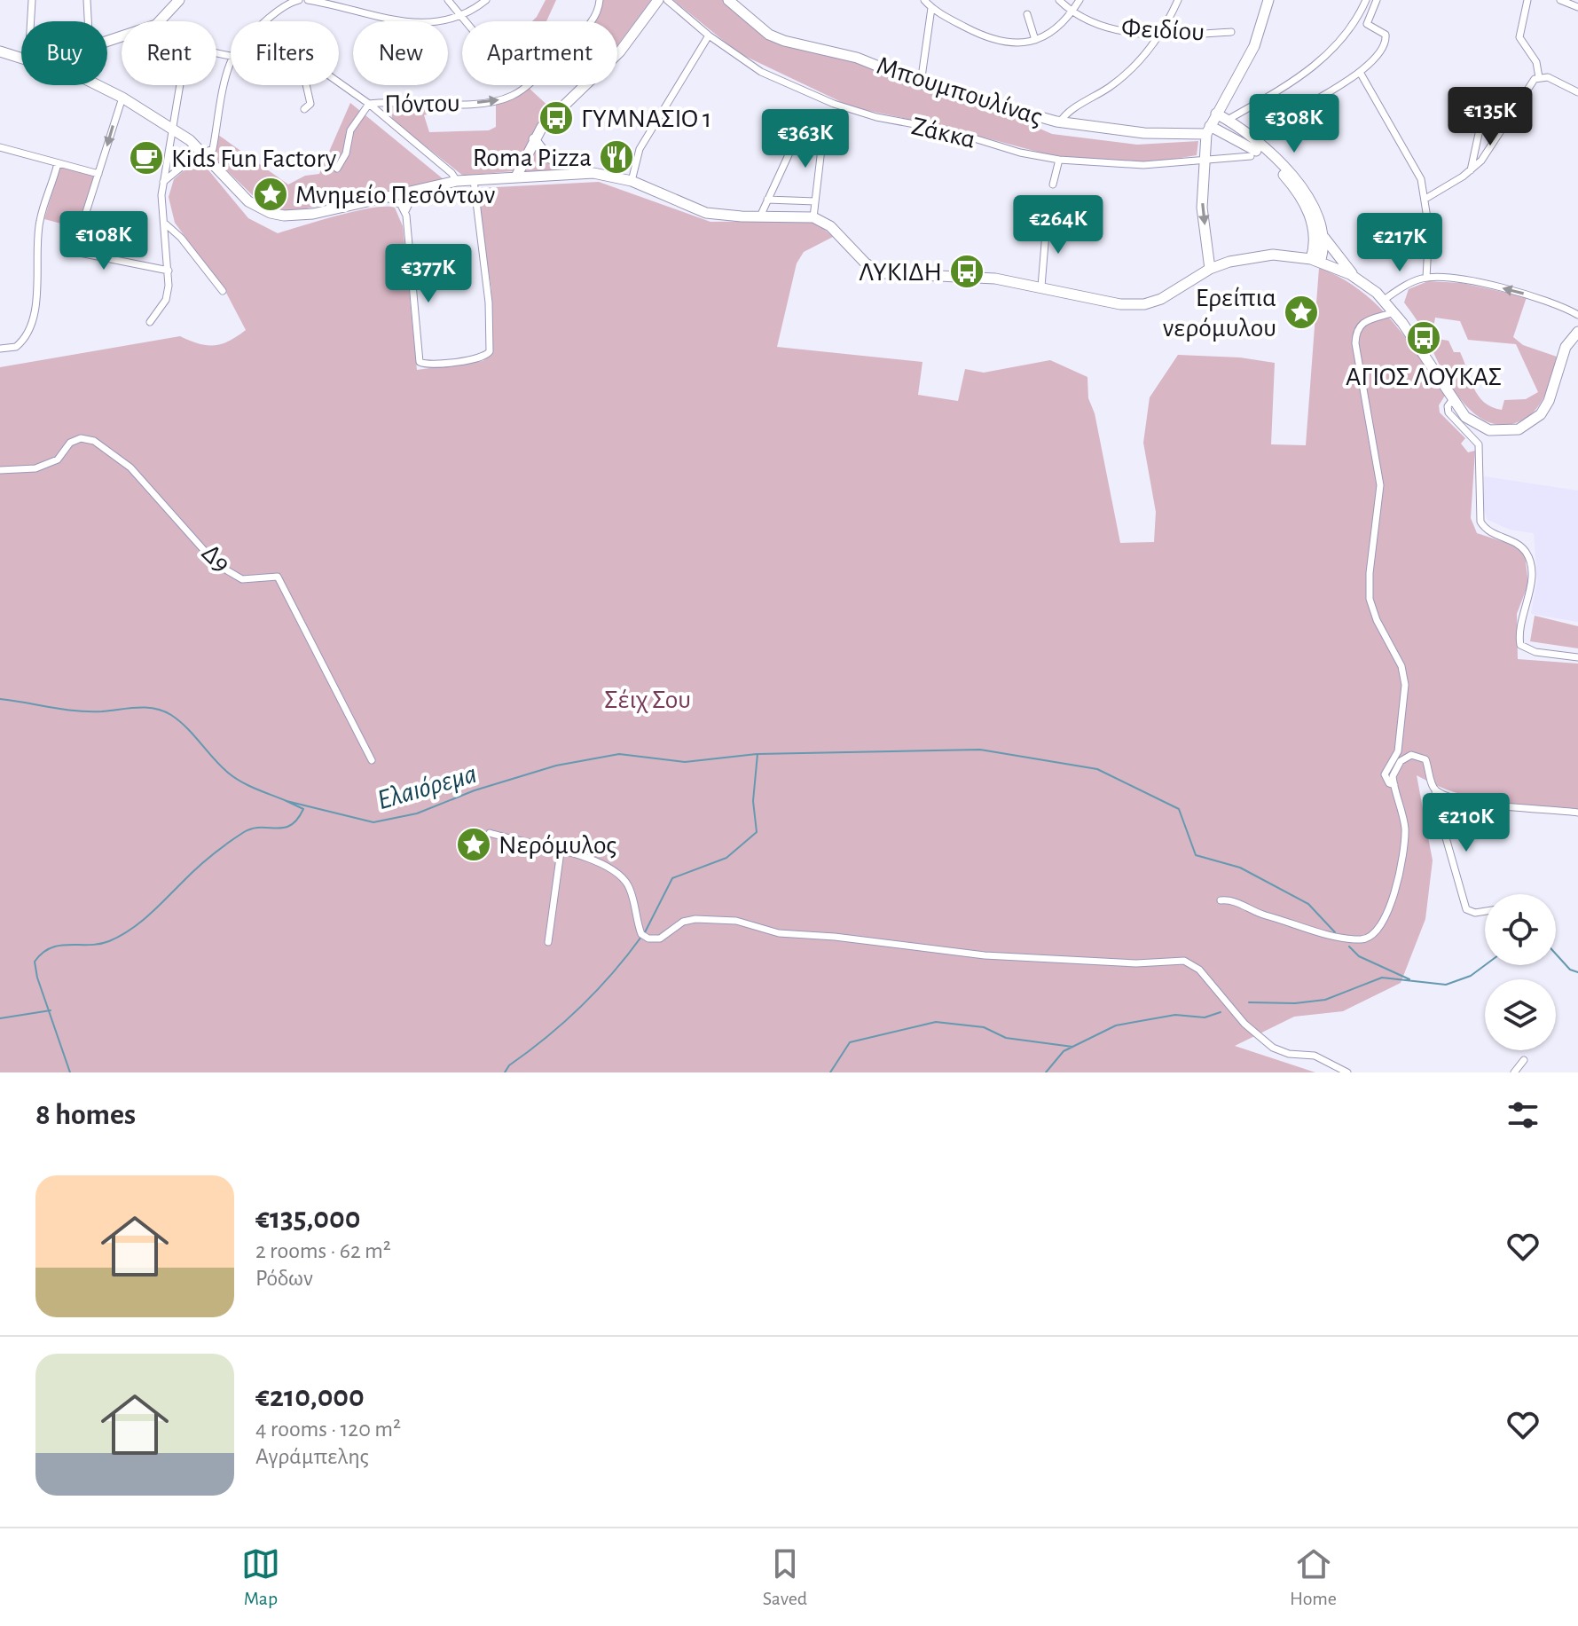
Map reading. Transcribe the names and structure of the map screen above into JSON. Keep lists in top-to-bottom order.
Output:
{
  "streets": {
    "main road": ["Μπουμπουλίνας"],
    "street": [
      "Φειδίου",
      "Πόντου",
      "Ζάκκα",
      "Δ9"
    ]
  },
  "one_way": ["Πόντου"],
  "water": ["Ελαιόρεμα"],
  "parks": ["Σέιχ Σου"],
  "places": {
    "bus stop": ["ΓΥΜΝΑΣΙΟ 1", "ΛΥΚΙΔΗ", "ΑΓΙΟΣ ΛΟΥΚΑΣ"],
    "restaurant": ["Roma Pizza"],
    "cafe": ["Kids Fun Factory"],
    "place": ["Μνημείο Πεσόντων", "Ερείπια νερόμυλου", "Νερόμυλος"]
  },
  "page": {
    "chip": [
      "Buy",
      "Rent",
      "Filters",
      "New",
      "Apartment"
    ],
    "price": [
      "€135K",
      "€308K",
      "€363K",
      "€264K",
      "€108K",
      "€217K",
      "€377K",
      "€210K"
    ],
    "heading": "8 homes",
    "list": [
      {
        "name": "€135,000",
        "note": "2 rooms · 62 m² · Ρόδων"
      },
      {
        "name": "€210,000",
        "note": "4 rooms · 120 m² · Αγράμπελης"
      }
    ],
    "tabs": ["Map", "Saved", "Home"]
  }
}
